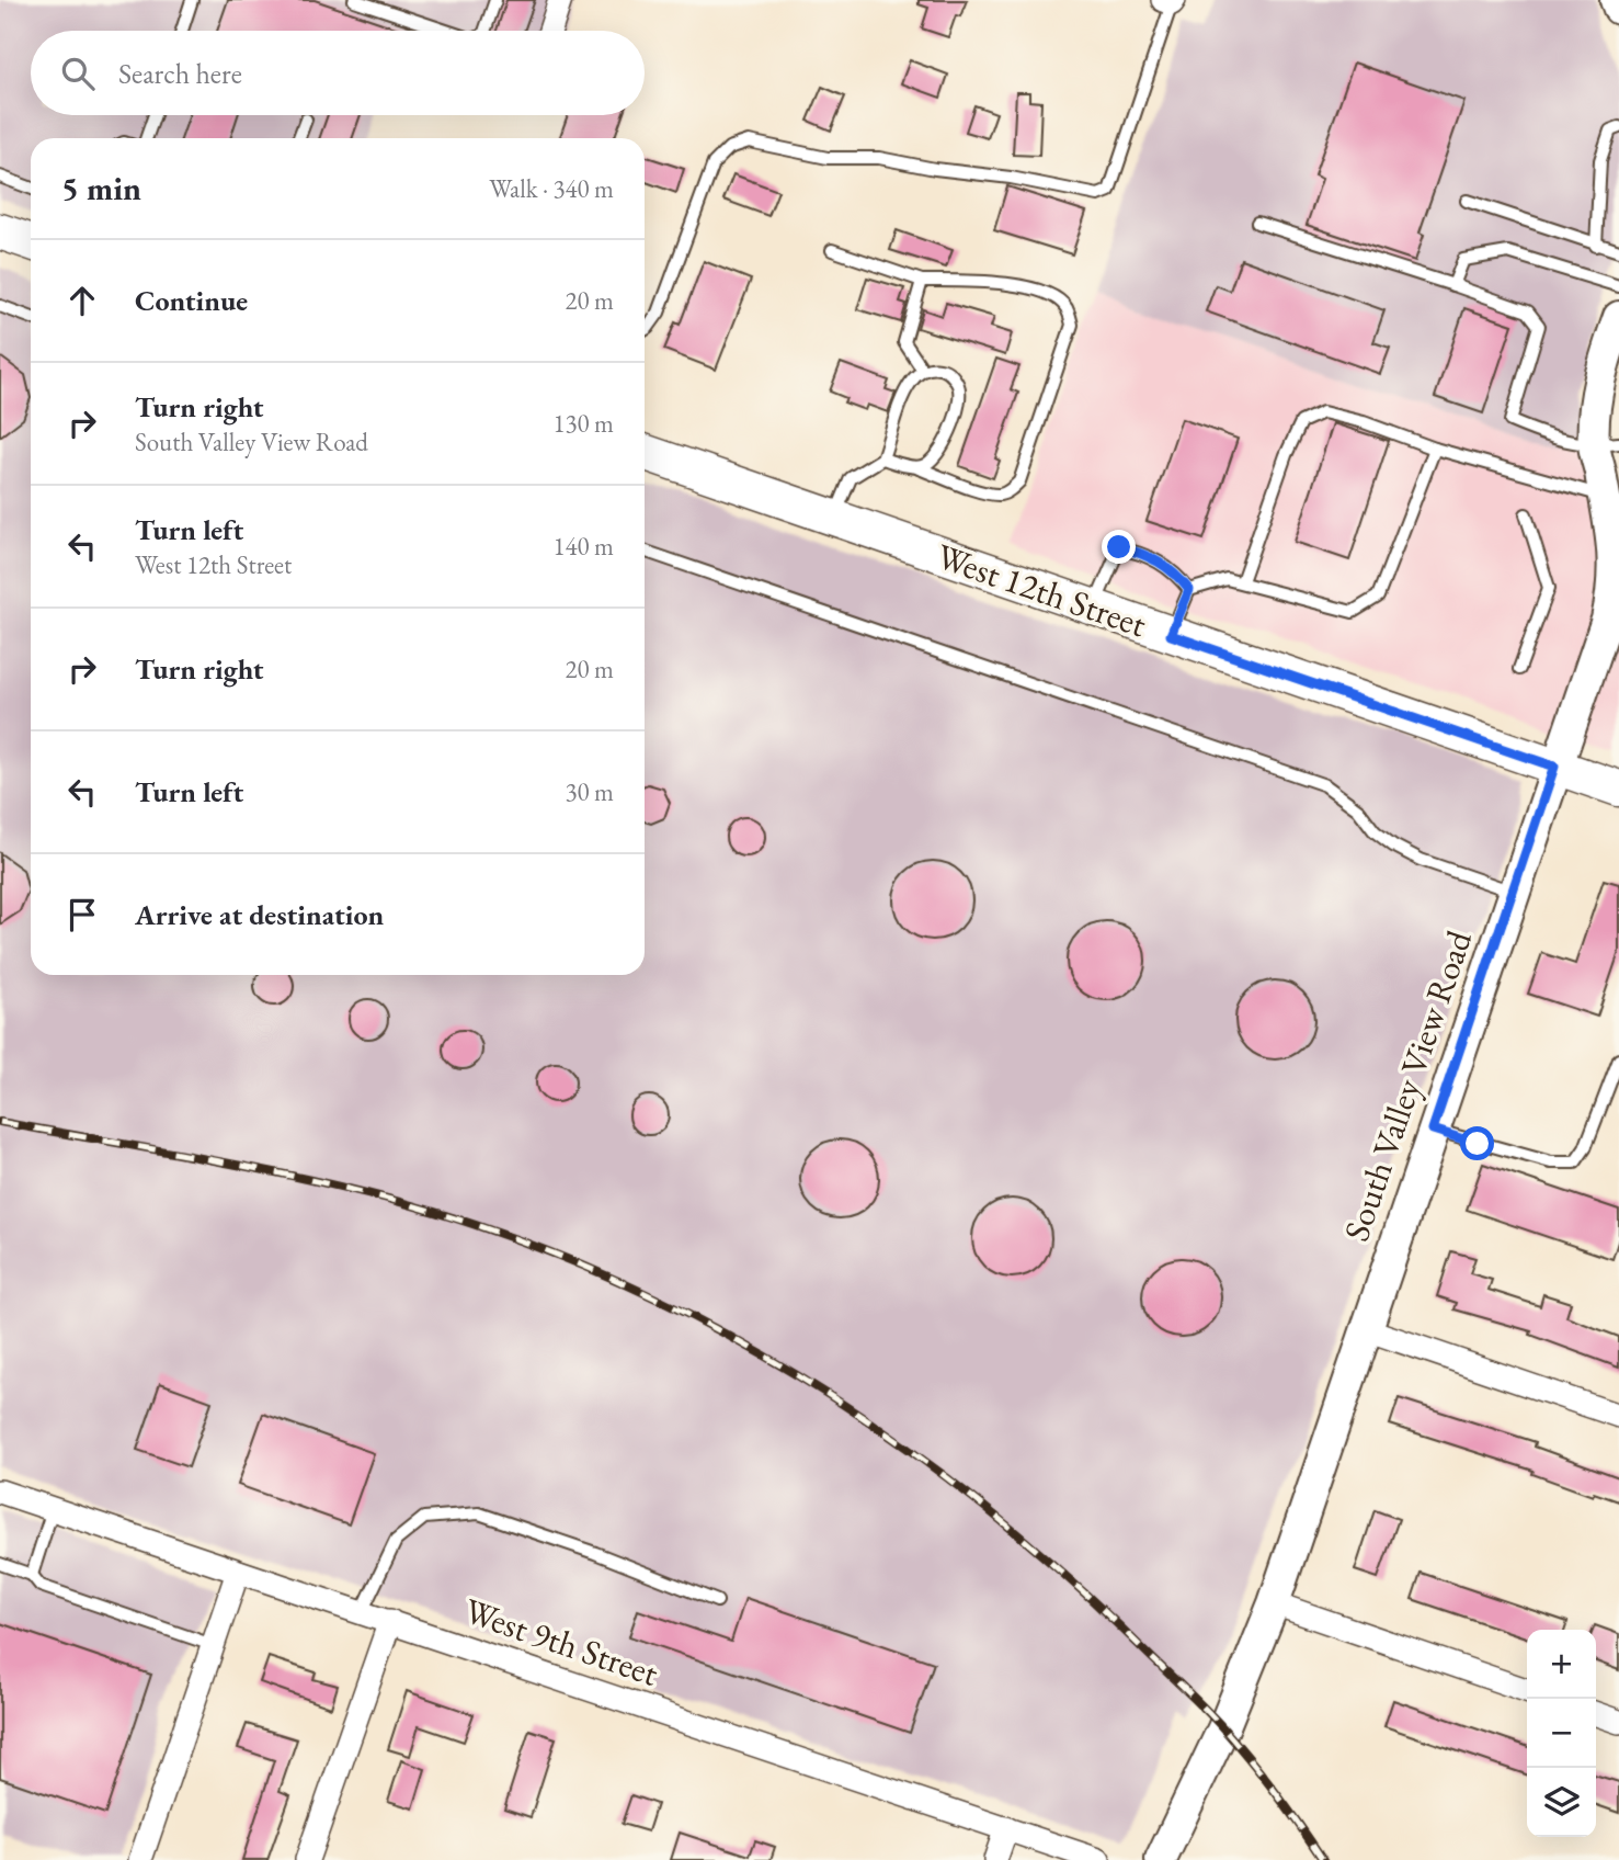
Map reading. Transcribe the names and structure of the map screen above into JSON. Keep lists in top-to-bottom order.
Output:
{
  "streets": {
    "main road": ["West 12th Street"],
    "street": ["South Valley View Road", "West 9th Street"]
  },
  "crossings": [
    ["West 12th Street", "South Valley View Road"]
  ],
  "page": {
    "search": "Search here",
    "heading": ["5 min", "Walk · 340 m"],
    "list": [
      ["Continue", "20 m"],
      ["Turn right", "South Valley View Road", "130 m"],
      ["Turn left", "West 12th Street", "140 m"],
      ["Turn right", "20 m"],
      ["Turn left", "30 m"],
      "Arrive at destination"
    ],
    "map_buttons": ["+", "−"]
  }
}
